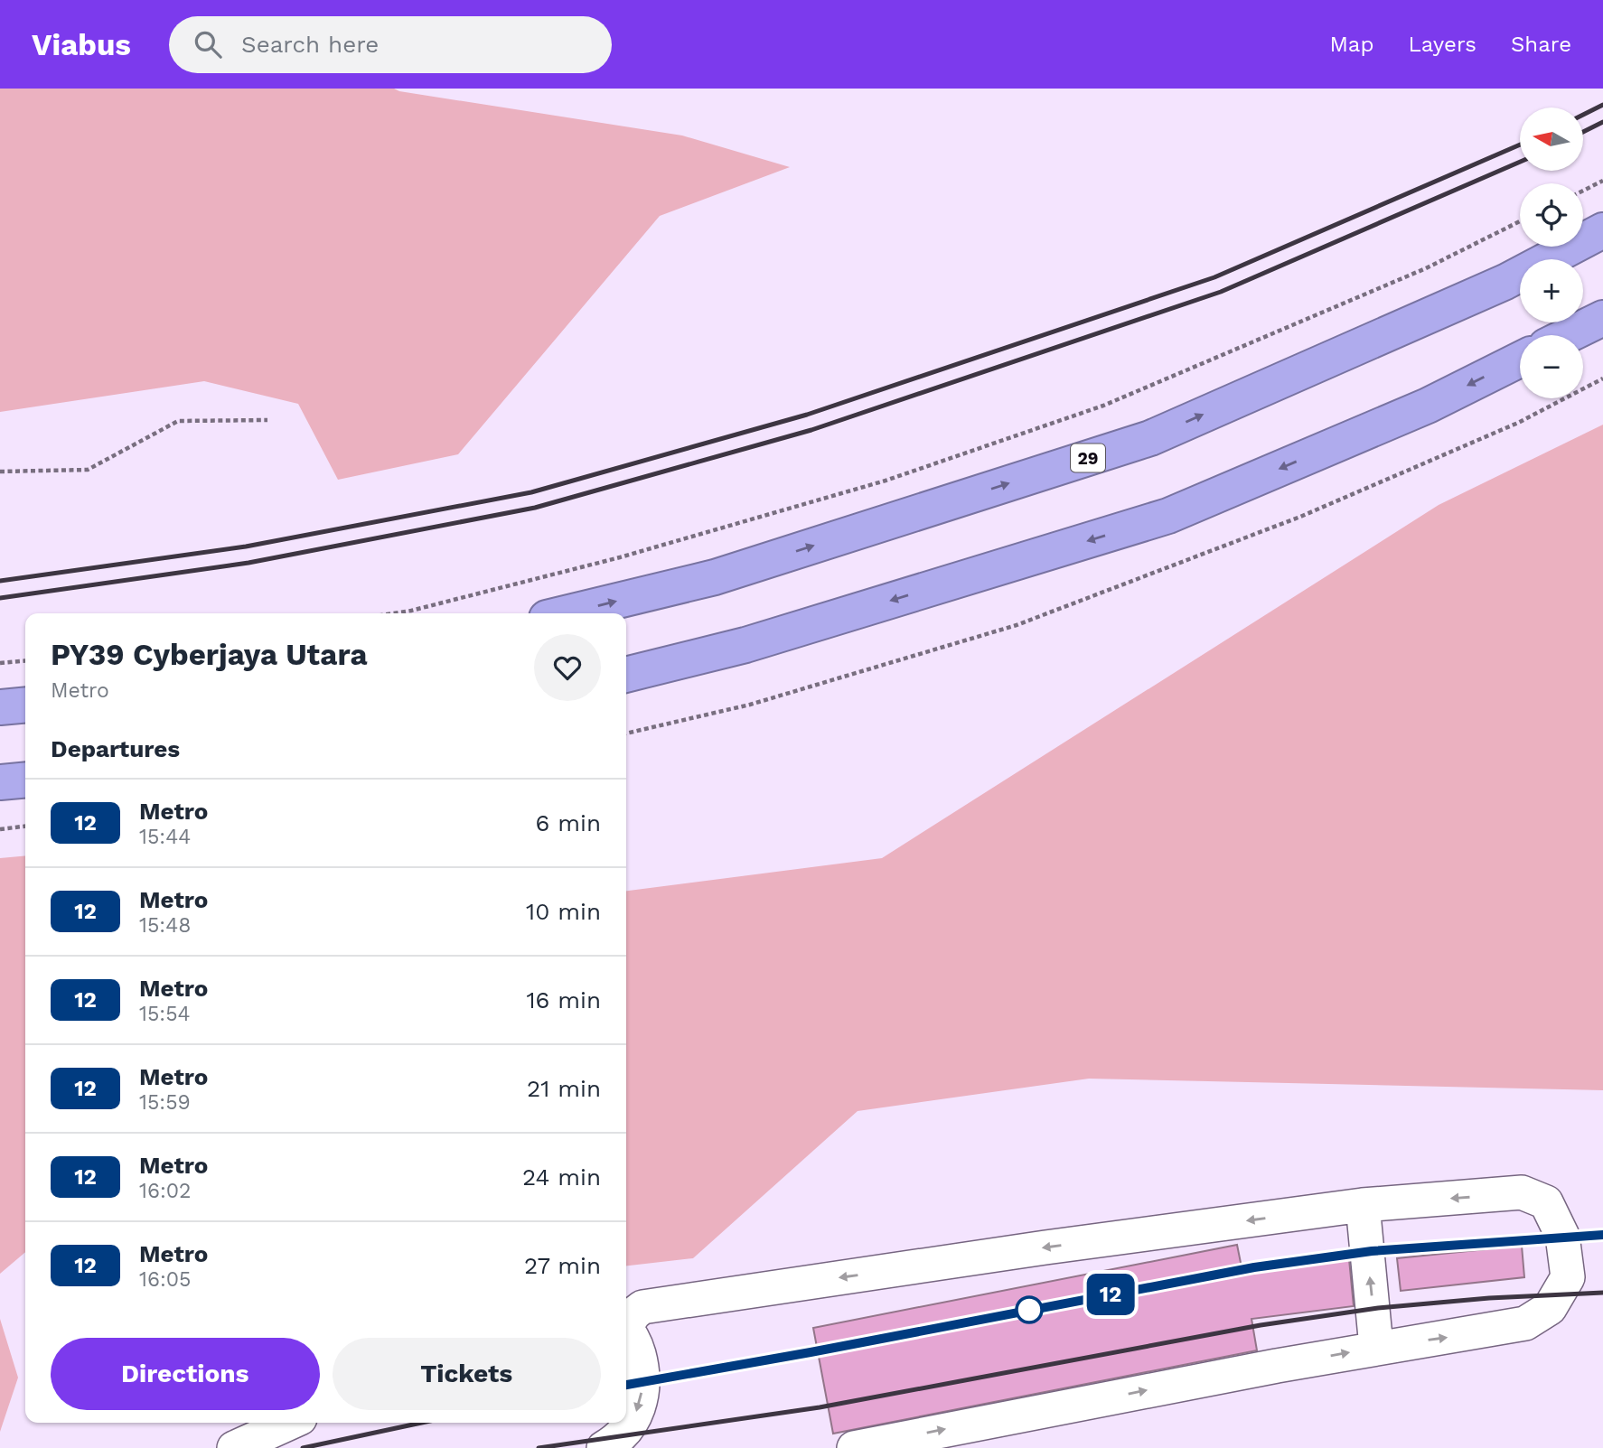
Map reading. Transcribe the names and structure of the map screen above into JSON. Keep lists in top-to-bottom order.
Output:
{
  "streets": {
    "highway": ["29"]
  },
  "lines": ["metro line 12"],
  "north": "left",
  "page": {
    "header": "Viabus",
    "search": "Search here",
    "nav": ["Map", "Layers", "Share"],
    "on_map": "12",
    "map_buttons": ["+", "−"],
    "heading": [
      ["PY39 Cyberjaya Utara", "Metro"],
      "Departures"
    ],
    "list": [
      {
        "mark": "12",
        "name": "Metro",
        "note": "15:44",
        "value": "6 min"
      },
      {
        "mark": "12",
        "name": "Metro",
        "note": "15:48",
        "value": "10 min"
      },
      {
        "mark": "12",
        "name": "Metro",
        "note": "15:54",
        "value": "16 min"
      },
      {
        "mark": "12",
        "name": "Metro",
        "note": "15:59",
        "value": "21 min"
      },
      {
        "mark": "12",
        "name": "Metro",
        "note": "16:02",
        "value": "24 min"
      },
      {
        "mark": "12",
        "name": "Metro",
        "note": "16:05",
        "value": "27 min"
      }
    ],
    "buttons": ["Directions", "Tickets"]
  }
}
